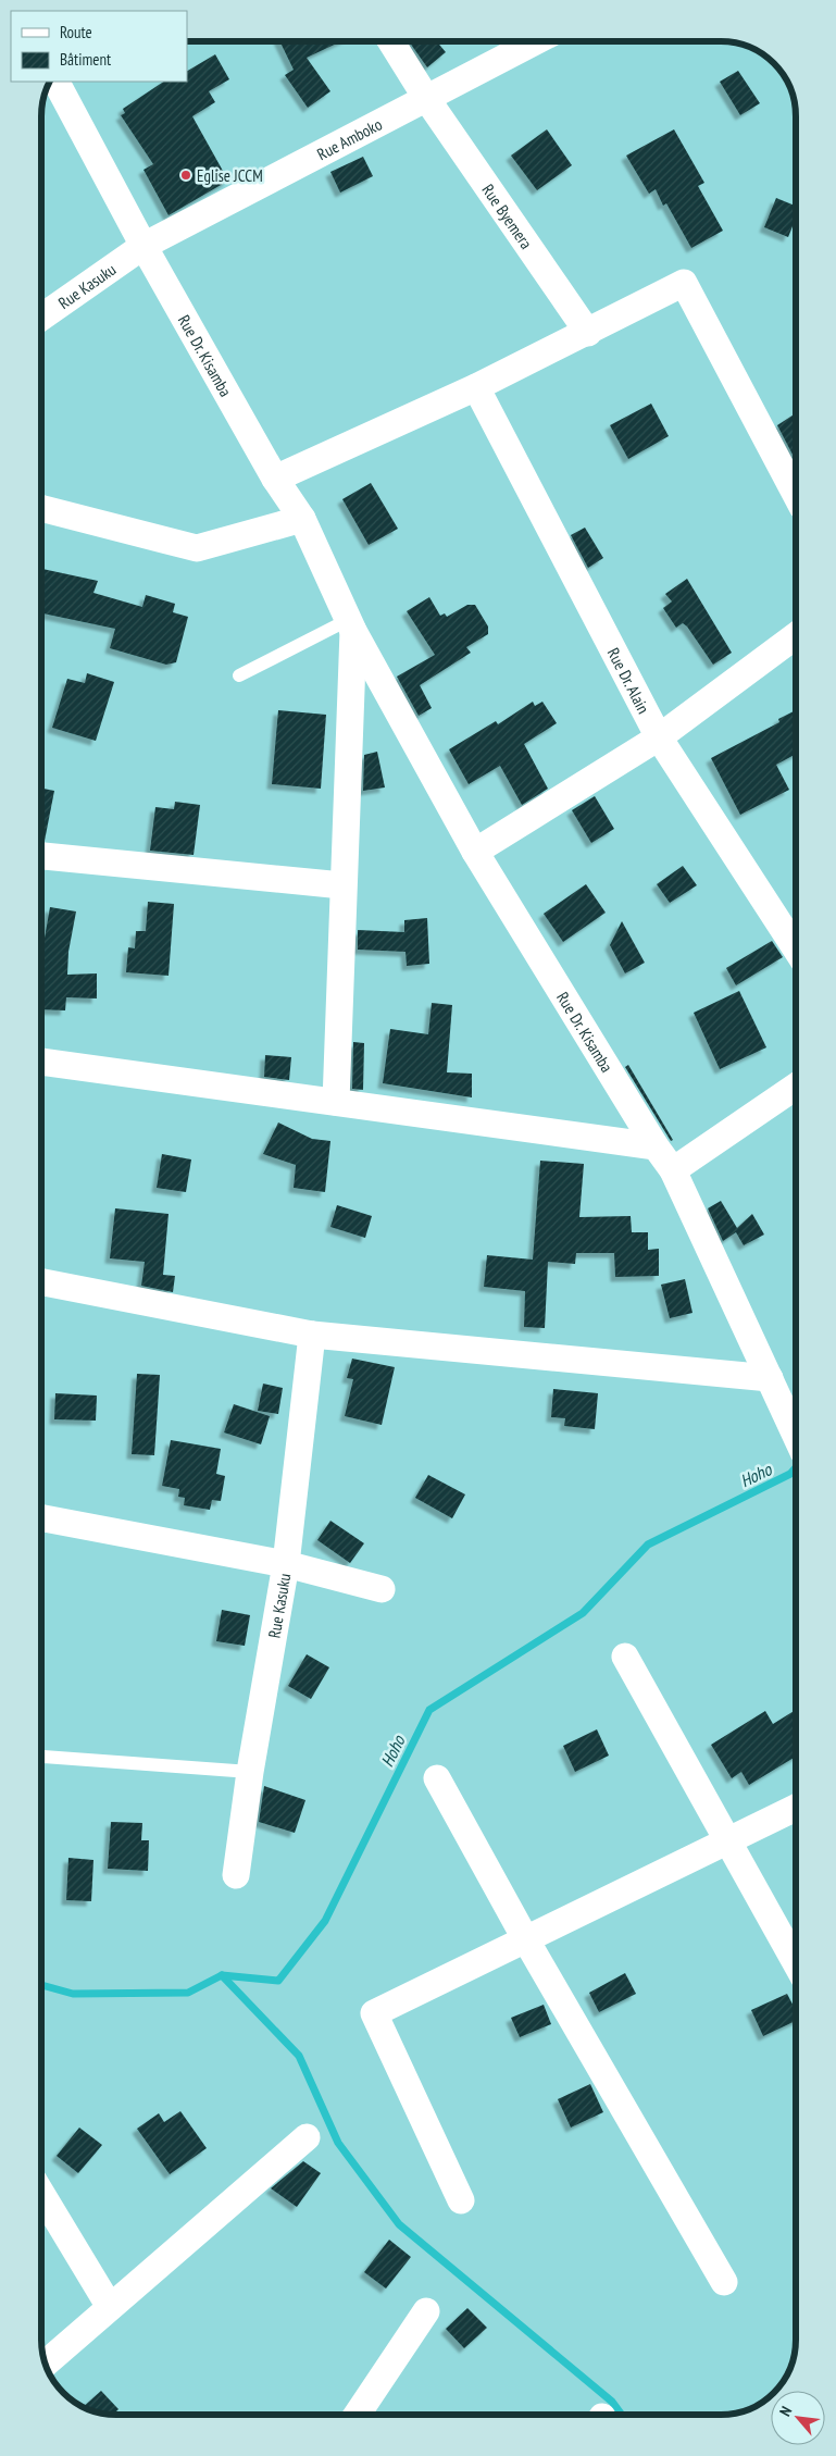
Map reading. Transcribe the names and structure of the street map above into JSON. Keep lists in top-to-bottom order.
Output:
{
  "streets": {
    "street": [
      "Rue Amboko",
      "Rue Byemera",
      "Rue Kasuku",
      "Rue Dr. Kisamba",
      "Rue Dr. Alain"
    ]
  },
  "crossings": [
    ["Rue Amboko", "Rue Byemera"],
    ["Rue Amboko", "Rue Kasuku"],
    ["Rue Amboko", "Rue Dr. Kisamba"],
    ["Rue Kasuku", "Rue Dr. Kisamba"]
  ],
  "water": ["Hoho"],
  "places": ["Eglise JCCM"],
  "legend": ["Route", "Bâtiment"],
  "north": "top left"
}
